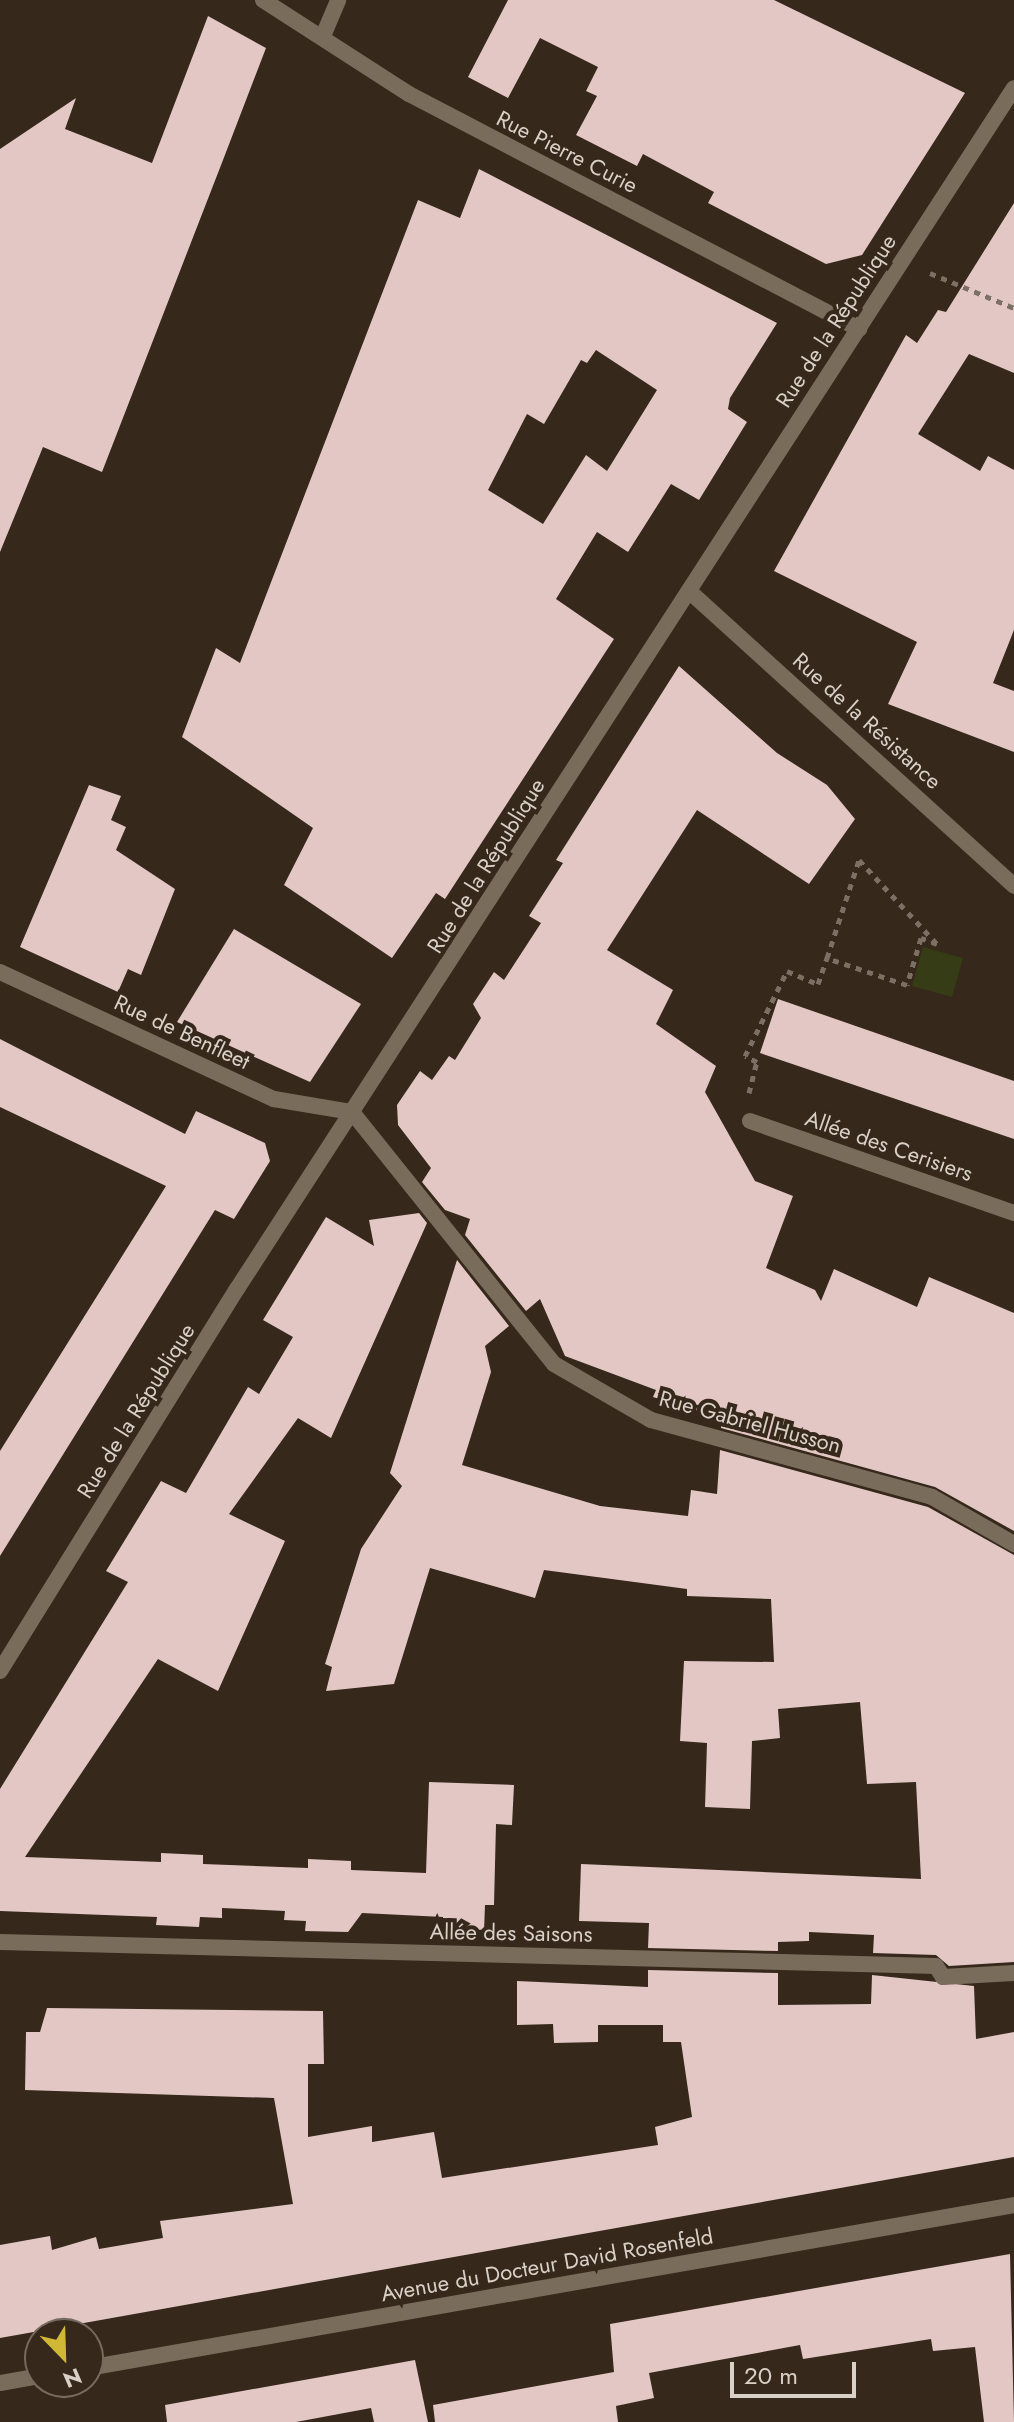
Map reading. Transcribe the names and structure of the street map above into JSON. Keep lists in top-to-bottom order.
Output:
{
  "streets": {
    "street": [
      "Rue Pierre Curie",
      "Rue de la République",
      "Rue de la Résistance",
      "Rue de Benfleet",
      "Allée des Cerisiers",
      "Rue Gabriel Husson",
      "Allée des Saisons",
      "Avenue du Docteur David Rosenfeld"
    ]
  },
  "crossings": [
    ["Rue Pierre Curie", "Rue de la République"],
    ["Rue de la République", "Rue de la Résistance"],
    ["Rue de la République", "Rue de Benfleet"],
    ["Rue de la République", "Rue Gabriel Husson"],
    ["Rue de Benfleet", "Rue Gabriel Husson"]
  ],
  "scale_bar": "20 m",
  "north": "bottom right"
}
